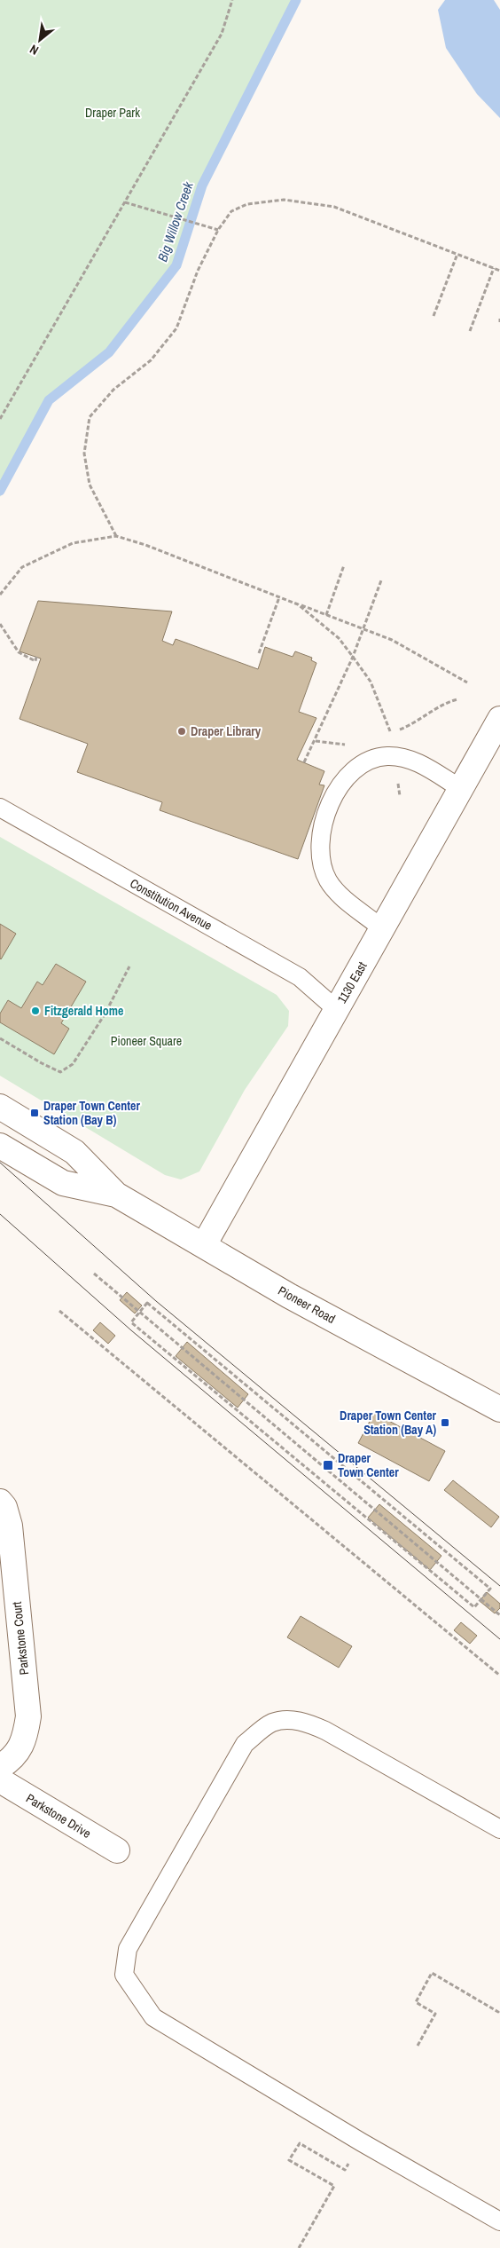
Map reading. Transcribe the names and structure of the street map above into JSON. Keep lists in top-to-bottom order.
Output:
{
  "streets": {
    "street": [
      "1130 East",
      "Pioneer Road",
      "Parkstone Court",
      "Parkstone Drive"
    ],
    "lane": ["Constitution Avenue"]
  },
  "crossings": [
    ["Constitution Avenue", "1130 East"],
    ["1130 East", "Pioneer Road"]
  ],
  "water": ["Big Willow Creek"],
  "parks": ["Draper Park", "Pioneer Square"],
  "places": {
    "other": ["Draper Library", "Fitzgerald Home"],
    "transit": ["Draper Town Center Station (Bay B)", "Draper Town Center Station (Bay A)", "Draper Town Center"]
  },
  "north": "bottom left"
}
